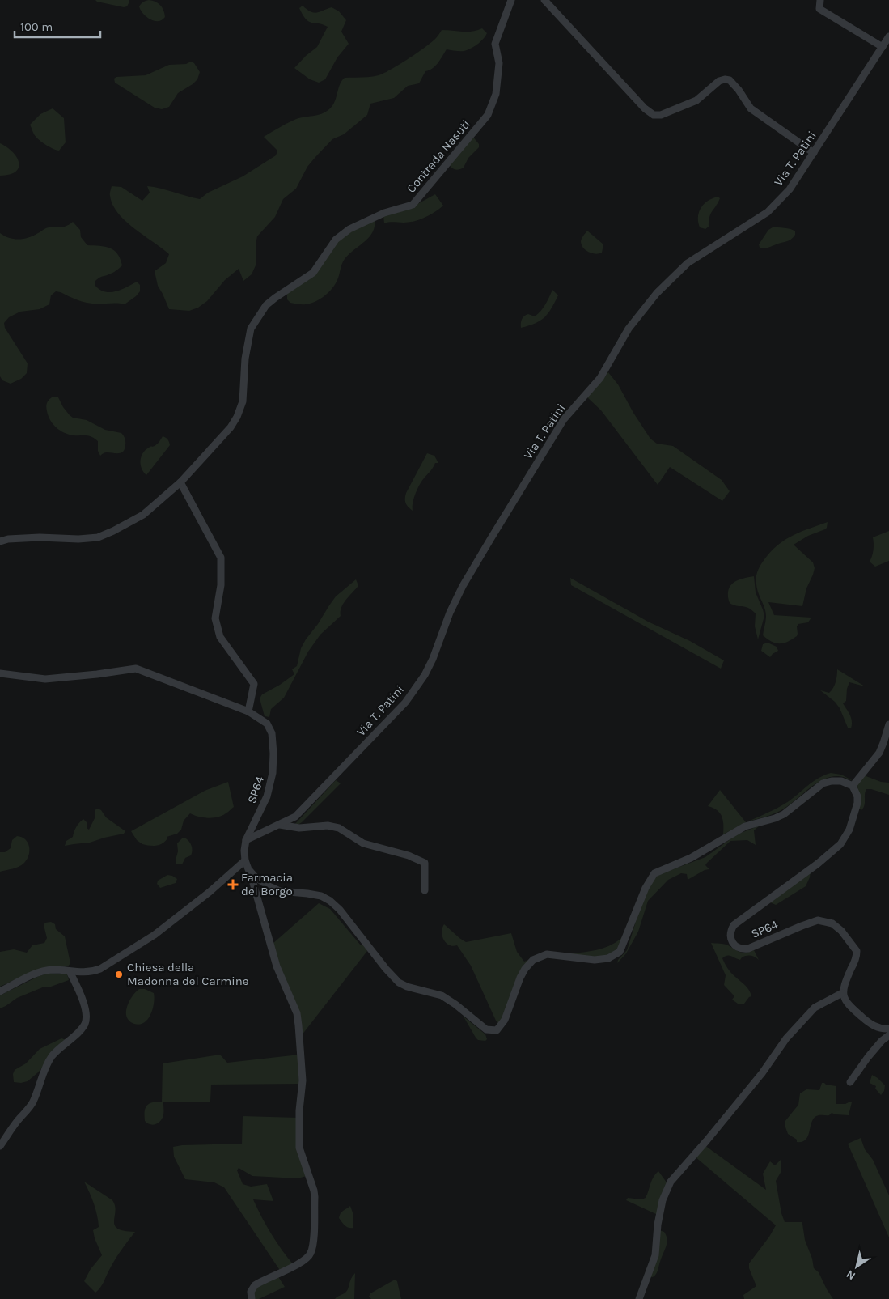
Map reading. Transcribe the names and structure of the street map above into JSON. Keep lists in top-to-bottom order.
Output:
{
  "streets": {
    "street": ["Contrada Nasuti", "Via T. Patini", "SP64"]
  },
  "crossings": [
    ["Via T. Patini", "SP64"]
  ],
  "places": {
    "health": ["Farmacia del Borgo"],
    "other": ["Chiesa della Madonna del Carmine"]
  },
  "scale_bar": "100 m",
  "north": "bottom left"
}
